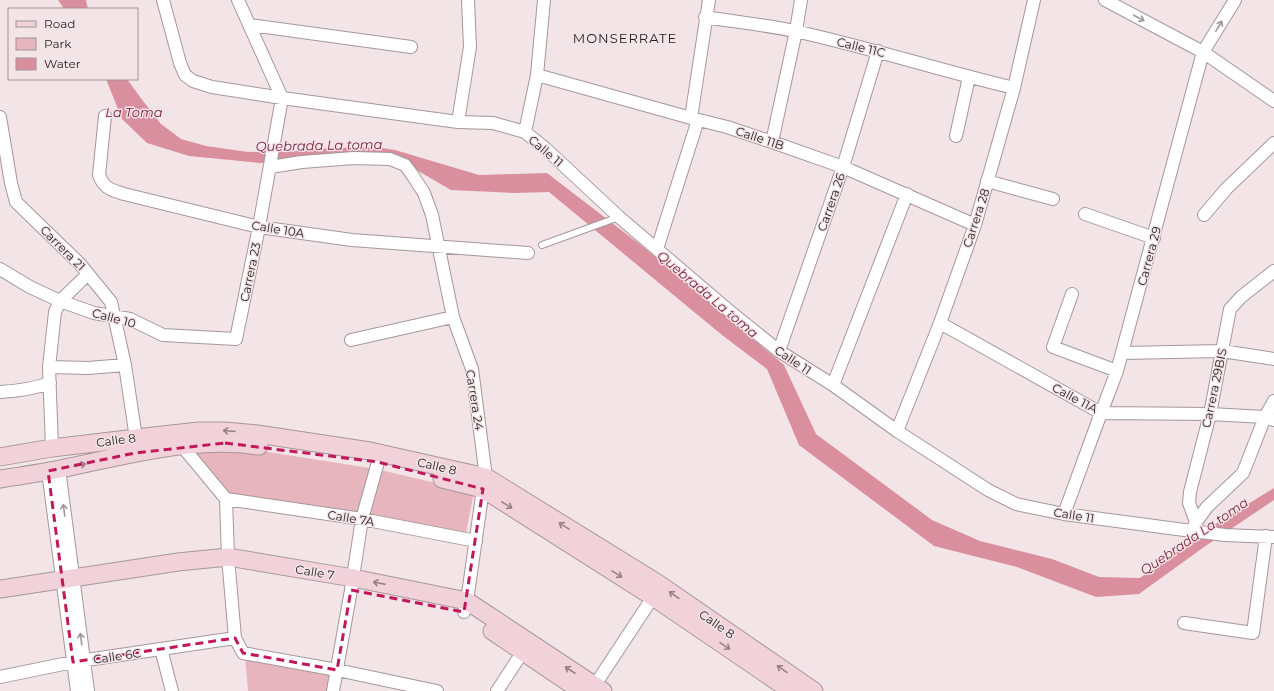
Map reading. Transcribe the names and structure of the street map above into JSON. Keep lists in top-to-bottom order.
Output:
{
  "streets": {
    "main road": ["Calle 8", "Calle 7"],
    "street": [
      "Calle 11C",
      "Calle 11B",
      "Calle 11",
      "Carrera 26",
      "Carrera 28",
      "Calle 10A",
      "Carrera 21",
      "Carrera 29",
      "Carrera 23",
      "Calle 10",
      "Carrera 29BIS",
      "Calle 11A",
      "Carrera 24",
      "Calle 7A",
      "Calle 6C"
    ]
  },
  "crossings": [
    ["Calle 11C", "Carrera 26"],
    ["Calle 11C", "Carrera 28"],
    ["Calle 11B", "Carrera 26"],
    ["Calle 11B", "Carrera 28"],
    ["Calle 11", "Carrera 26"],
    ["Calle 11", "Carrera 28"],
    ["Calle 11", "Carrera 29"],
    ["Calle 11", "Carrera 23"],
    ["Calle 11", "Carrera 29BIS"],
    ["Carrera 28", "Calle 11A"],
    ["Calle 10A", "Carrera 23"],
    ["Calle 10A", "Carrera 24"],
    ["Carrera 21", "Calle 10"],
    ["Carrera 21", "Calle 8"],
    ["Carrera 29", "Calle 11A"],
    ["Carrera 23", "Calle 10"],
    ["Carrera 23", "Carrera 24"],
    ["Carrera 29BIS", "Calle 11A"],
    ["Carrera 24", "Calle 8"],
    ["Carrera 24", "Calle 7A"],
    ["Carrera 24", "Calle 7"]
  ],
  "districts": ["MONSERRATE"],
  "water": ["La Toma", "Quebrada La toma"],
  "legend": ["Road", "Park", "Water"]
}
